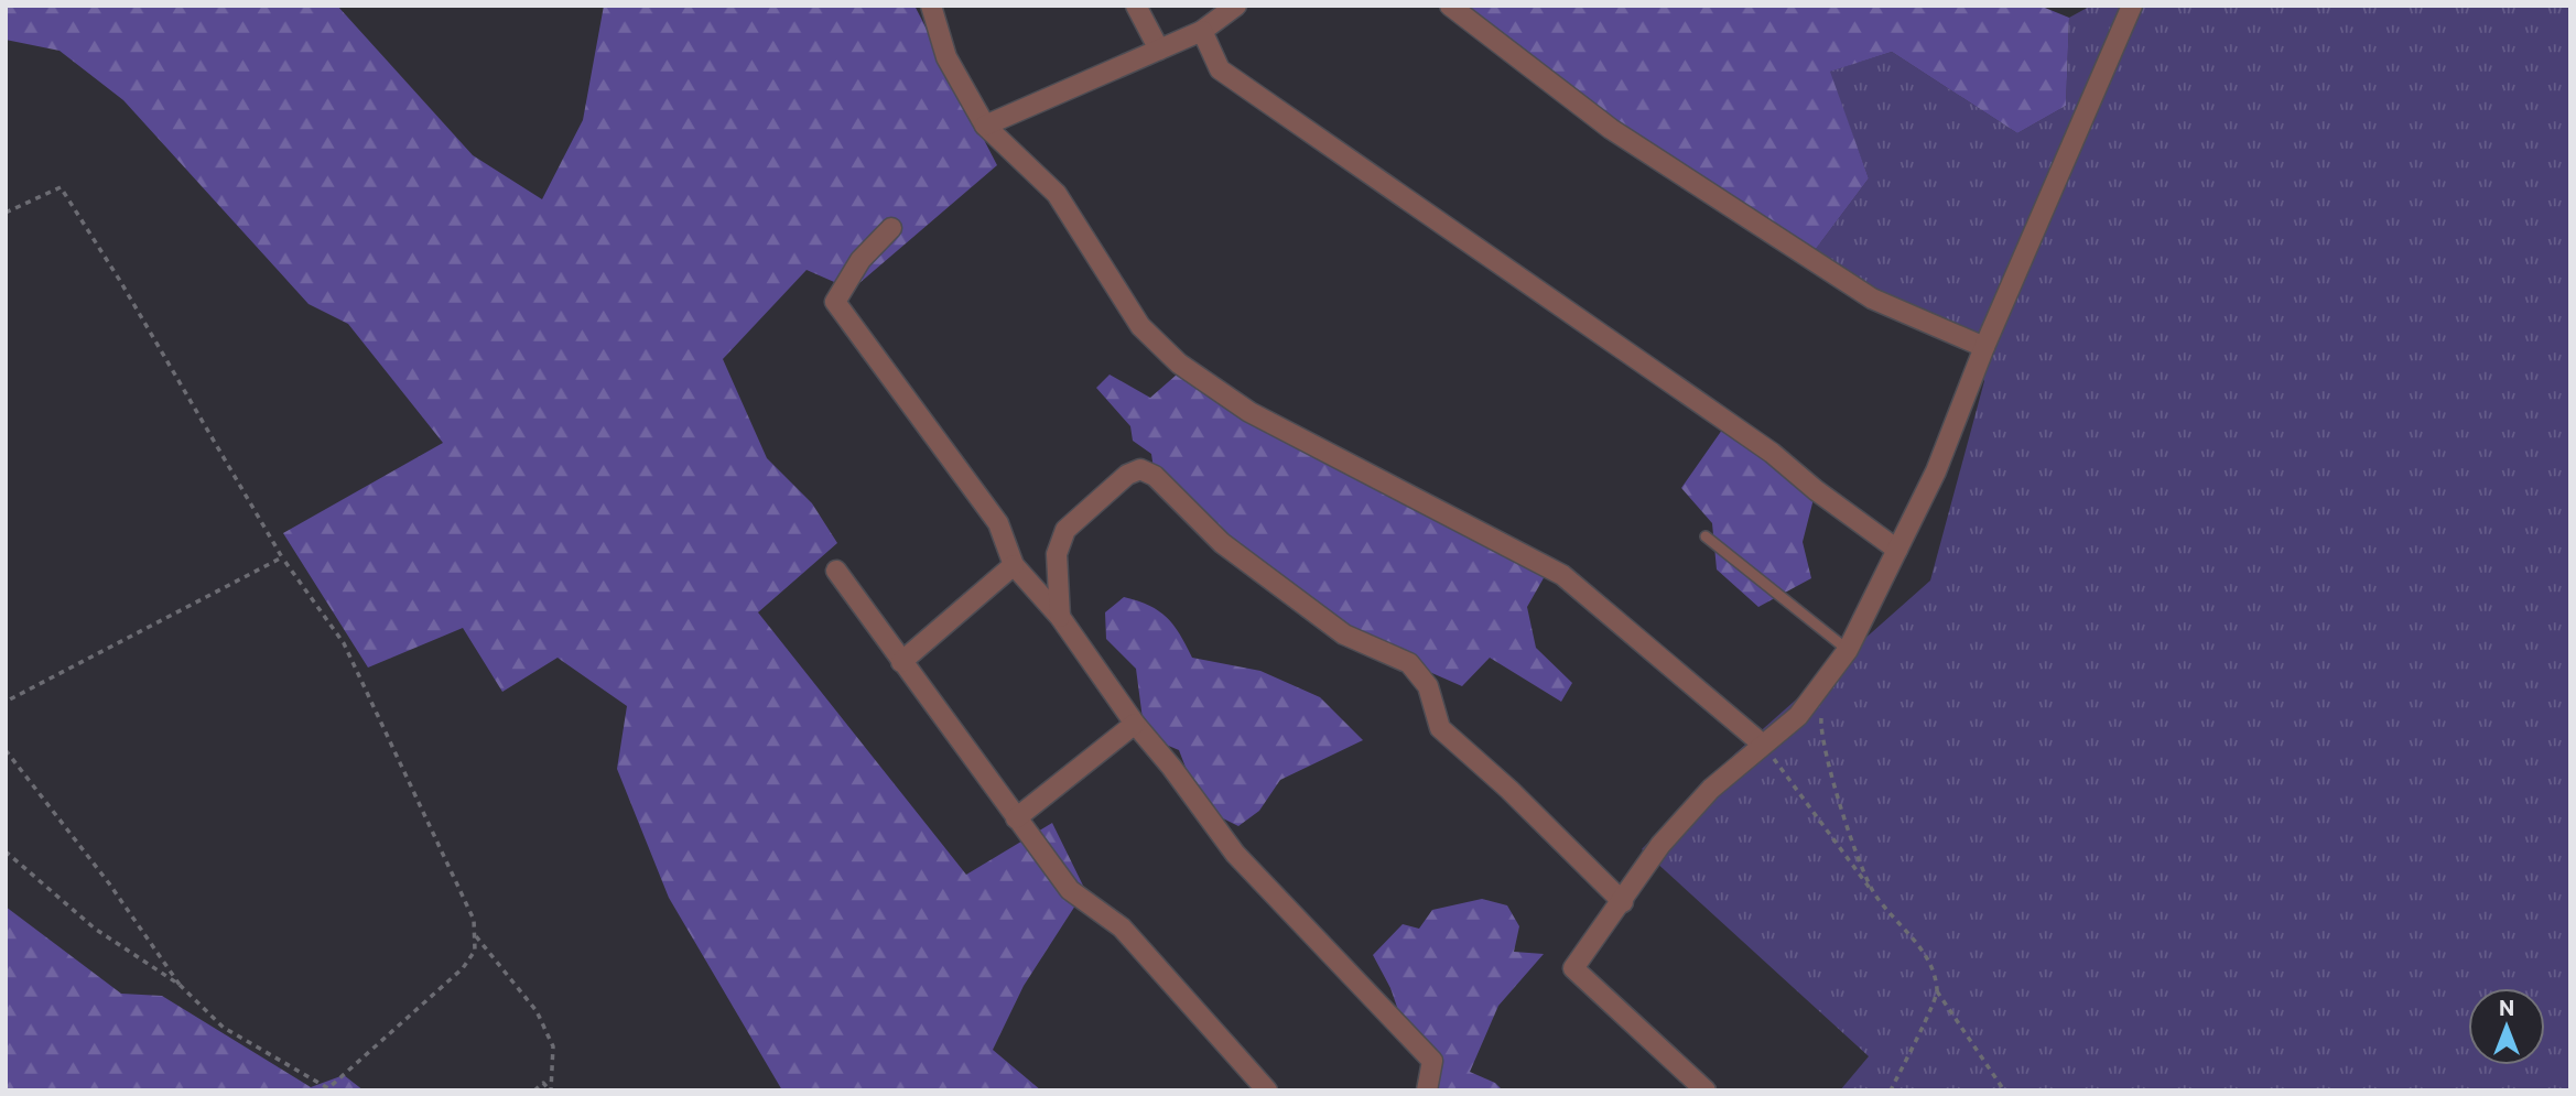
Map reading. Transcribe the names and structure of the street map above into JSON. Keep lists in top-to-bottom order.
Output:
{
  "north": "top"
}
